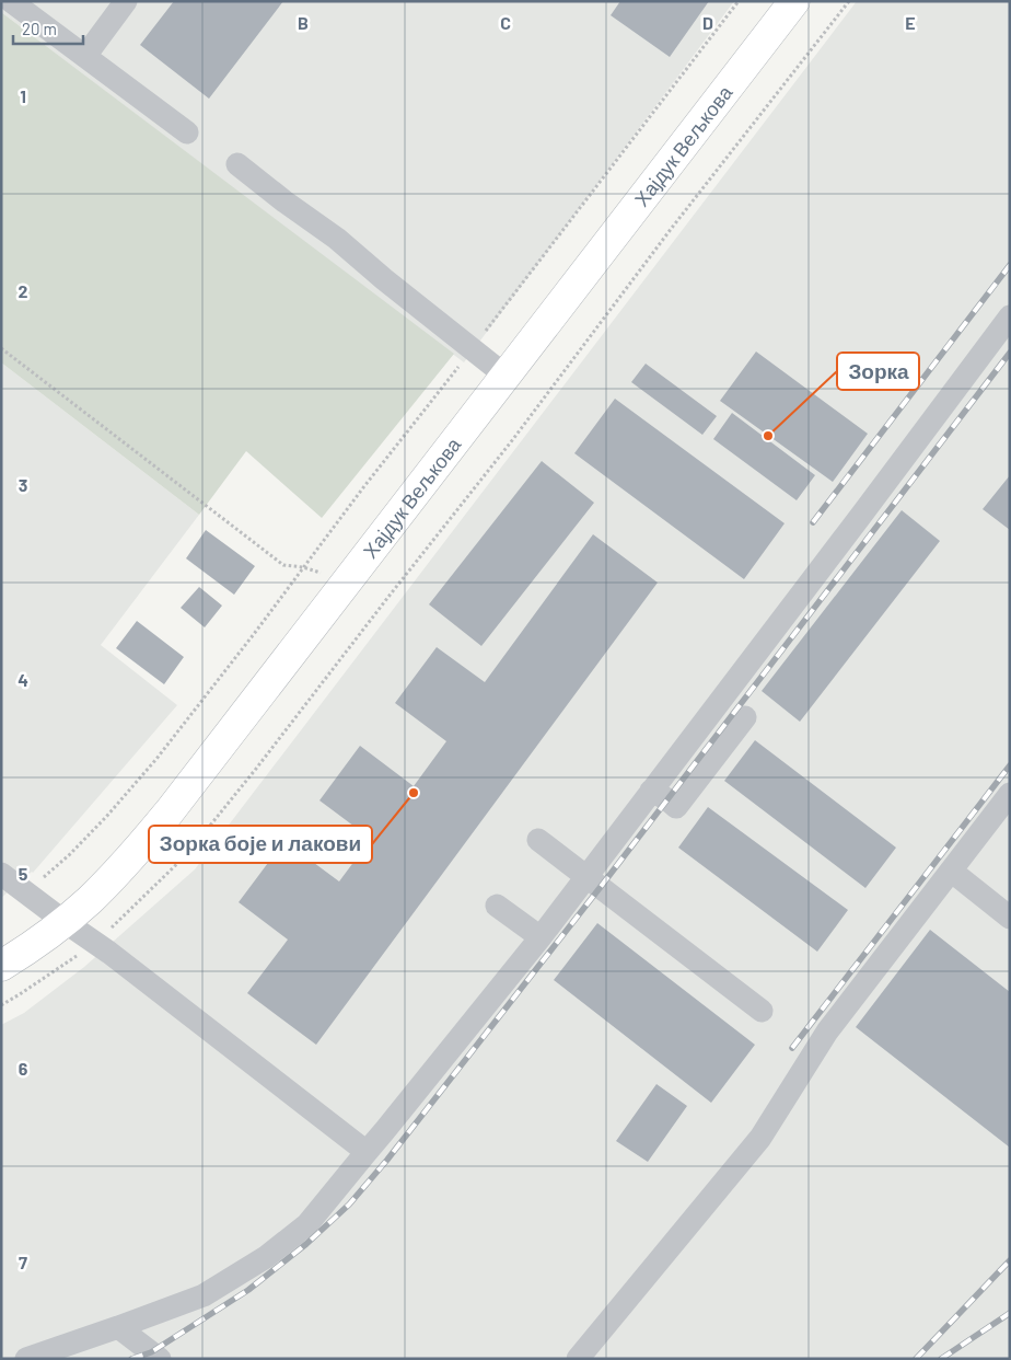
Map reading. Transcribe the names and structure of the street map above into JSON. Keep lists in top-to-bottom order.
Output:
{
  "streets": {
    "main road": ["Хајдук Вељкова"]
  },
  "places": ["Зорка", "Зорка боје и лакови"],
  "scale_bar": "20 m",
  "grid": {
    "columns": [
      "B",
      "C",
      "D",
      "E"
    ],
    "rows": [
      "1",
      "2",
      "3",
      "4",
      "5",
      "6",
      "7"
    ]
  }
}
